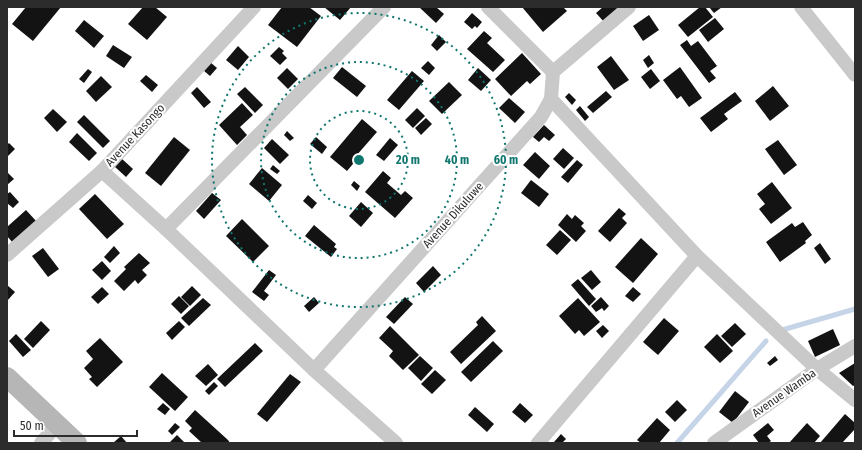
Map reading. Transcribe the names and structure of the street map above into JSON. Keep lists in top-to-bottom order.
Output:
{
  "streets": {
    "street": ["Avenue Kasongo", "Avenue Dikuluwe", "Avenue Wamba"]
  },
  "scale_bar": "50 m",
  "rings": ["20 m", "40 m", "60 m"]
}
